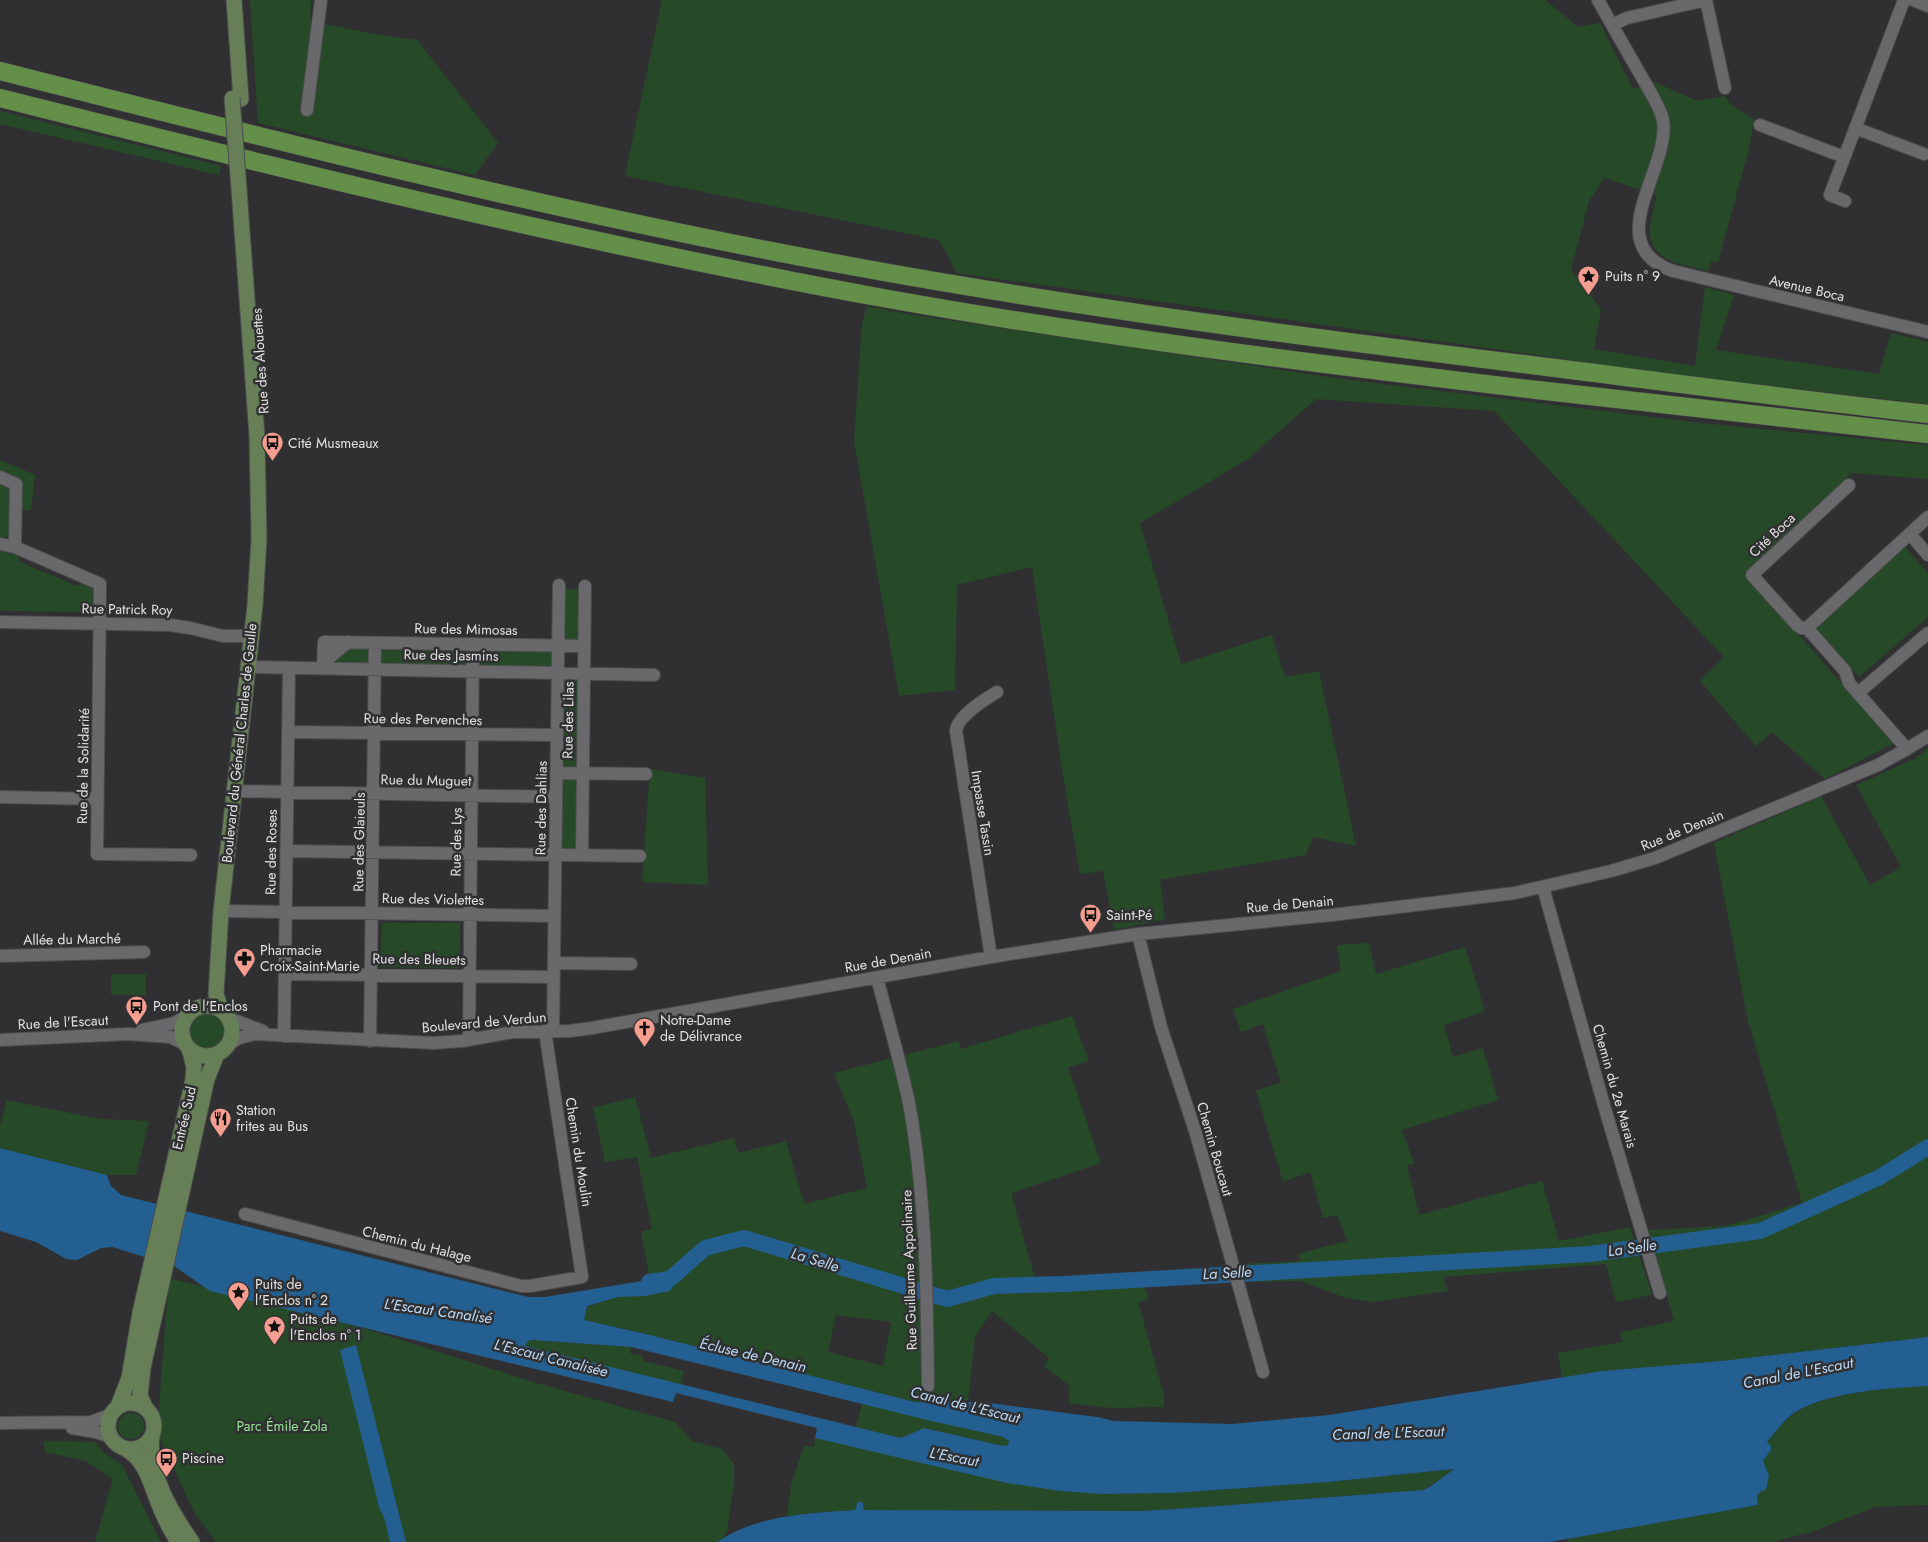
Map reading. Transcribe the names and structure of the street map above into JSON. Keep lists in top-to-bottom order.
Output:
{
  "streets": {
    "main road": ["Rue des Alouettes", "Boulevard du Général Charles de Gaulle", "Entrée Sud"],
    "street": [
      "Avenue Boca",
      "Cité Boca",
      "Rue Patrick Roy",
      "Rue des Mimosas",
      "Rue des Jasmins",
      "Rue des Pervenches",
      "Rue des Lilas",
      "Rue de la Solidarité",
      "Rue du Muguet",
      "Rue des Dahlias",
      "Impasse Tassin",
      "Rue de Denain",
      "Rue des Glaieuls",
      "Rue des Lys",
      "Rue des Roses",
      "Rue des Violettes",
      "Allée du Marché",
      "Rue des Bleuets",
      "Rue de l'Escaut",
      "Boulevard de Verdun",
      "Chemin du 2e Marais",
      "Chemin Boucaut",
      "Chemin du Moulin",
      "Chemin du Halage",
      "Rue Guillaume Appolinaire"
    ]
  },
  "crossings": [
    ["Rue des Alouettes", "Boulevard du Général Charles de Gaulle"],
    ["Cité Boca", "Rue de Denain"],
    ["Rue Patrick Roy", "Boulevard du Général Charles de Gaulle"],
    ["Rue Patrick Roy", "Rue de la Solidarité"],
    ["Rue des Mimosas", "Rue des Jasmins"],
    ["Rue des Mimosas", "Rue des Lilas"],
    ["Rue des Mimosas", "Rue des Dahlias"],
    ["Rue des Mimosas", "Rue des Glaieuls"],
    ["Rue des Mimosas", "Rue des Lys"],
    ["Rue des Jasmins", "Rue des Lilas"],
    ["Rue des Jasmins", "Boulevard du Général Charles de Gaulle"],
    ["Rue des Jasmins", "Rue des Dahlias"],
    ["Rue des Jasmins", "Rue des Glaieuls"],
    ["Rue des Jasmins", "Rue des Lys"],
    ["Rue des Jasmins", "Rue des Roses"],
    ["Rue des Pervenches", "Rue des Dahlias"],
    ["Rue des Pervenches", "Rue des Glaieuls"],
    ["Rue des Pervenches", "Rue des Lys"],
    ["Rue des Pervenches", "Rue des Roses"],
    ["Boulevard du Général Charles de Gaulle", "Rue du Muguet"],
    ["Boulevard du Général Charles de Gaulle", "Rue des Violettes"],
    ["Boulevard du Général Charles de Gaulle", "Rue de l'Escaut"],
    ["Boulevard du Général Charles de Gaulle", "Boulevard de Verdun"],
    ["Boulevard du Général Charles de Gaulle", "Entrée Sud"],
    ["Rue du Muguet", "Rue des Dahlias"],
    ["Rue du Muguet", "Rue des Glaieuls"],
    ["Rue du Muguet", "Rue des Lys"],
    ["Rue du Muguet", "Rue des Roses"],
    ["Rue des Dahlias", "Rue des Violettes"],
    ["Rue des Dahlias", "Rue des Bleuets"],
    ["Rue des Dahlias", "Boulevard de Verdun"],
    ["Rue des Dahlias", "Chemin du Moulin"],
    ["Impasse Tassin", "Rue de Denain"],
    ["Rue de Denain", "Boulevard de Verdun"],
    ["Rue de Denain", "Chemin du 2e Marais"],
    ["Rue de Denain", "Chemin Boucaut"],
    ["Rue de Denain", "Rue Guillaume Appolinaire"],
    ["Rue des Glaieuls", "Rue des Violettes"],
    ["Rue des Glaieuls", "Rue des Bleuets"],
    ["Rue des Glaieuls", "Boulevard de Verdun"],
    ["Rue des Lys", "Rue des Violettes"],
    ["Rue des Lys", "Rue des Bleuets"],
    ["Rue des Lys", "Boulevard de Verdun"],
    ["Rue des Roses", "Rue des Violettes"],
    ["Rue des Roses", "Rue des Bleuets"],
    ["Rue des Roses", "Boulevard de Verdun"],
    ["Rue de l'Escaut", "Boulevard de Verdun"],
    ["Rue de l'Escaut", "Entrée Sud"],
    ["Boulevard de Verdun", "Entrée Sud"],
    ["Boulevard de Verdun", "Chemin du Moulin"],
    ["Chemin du Moulin", "Chemin du Halage"]
  ],
  "water": [
    "La Selle",
    "L'Escaut Canalisé",
    "Écluse de Denain",
    "L'Escaut Canalisée",
    "Canal de L'Escaut",
    "L'Escaut"
  ],
  "parks": ["Parc Émile Zola"],
  "places": {
    "place": ["Puits n° 9", "Puits de l'Enclos n° 2", "Puits de l'Enclos n° 1"],
    "bus stop": [
      "Cité Musmeaux",
      "Saint-Pé",
      "Pont de l'Enclos",
      "Piscine"
    ],
    "pharmacy": ["Pharmacie Croix-Saint-Marie"],
    "church": ["Notre-Dame de Délivrance"],
    "restaurant": ["Station frites au Bus"]
  }
}
